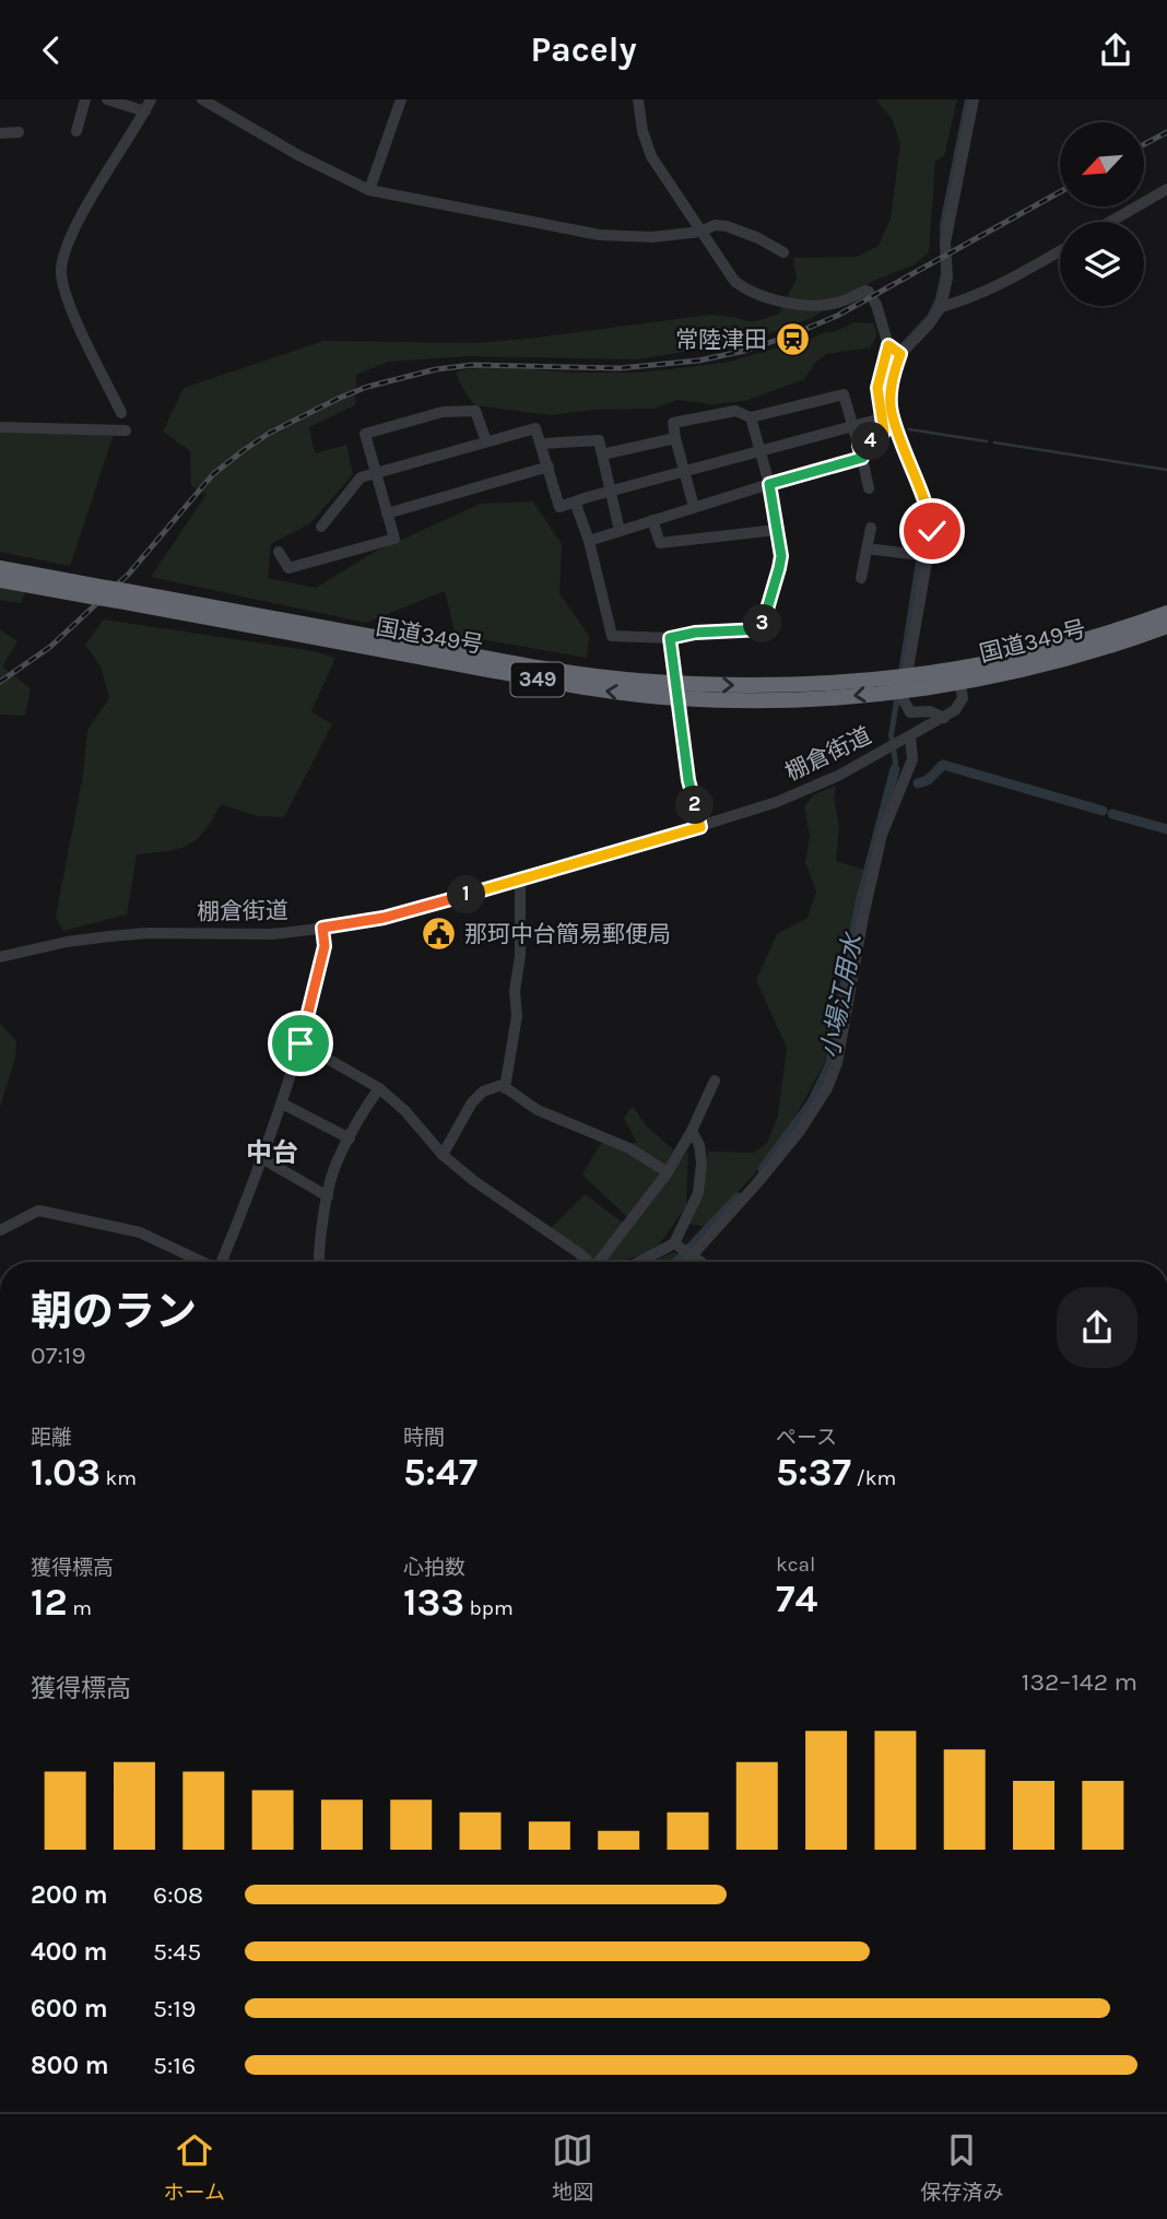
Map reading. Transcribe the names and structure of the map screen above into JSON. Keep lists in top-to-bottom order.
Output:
{
  "streets": {
    "highway": ["国道349号", "349"],
    "street": ["棚倉街道"]
  },
  "crossings": [
    ["国道349号", "棚倉街道"]
  ],
  "districts": ["中台"],
  "water": ["小場江用水"],
  "places": {
    "station": ["常陸津田"],
    "public building": ["那珂中台簡易郵便局"]
  },
  "north": "bottom left",
  "page": {
    "header": "Pacely",
    "pins": [
      "4",
      "3",
      "2",
      "1"
    ],
    "heading": ["朝のラン", "07:19"],
    "stats": [
      ["距離", "1.03 km"],
      ["時間", "5:47"],
      ["ペース", "5:37 /km"],
      ["獲得標高", "12 m"],
      ["心拍数", "133 bpm"],
      ["kcal", "74"]
    ],
    "chart": ["獲得標高", "132–142 m"],
    "list": [
      {
        "name": "200 m",
        "note": "6:08"
      },
      {
        "name": "400 m",
        "note": "5:45"
      },
      {
        "name": "600 m",
        "note": "5:19"
      },
      {
        "name": "800 m",
        "note": "5:16"
      }
    ],
    "tabs": ["ホーム", "地図", "保存済み"]
  }
}
